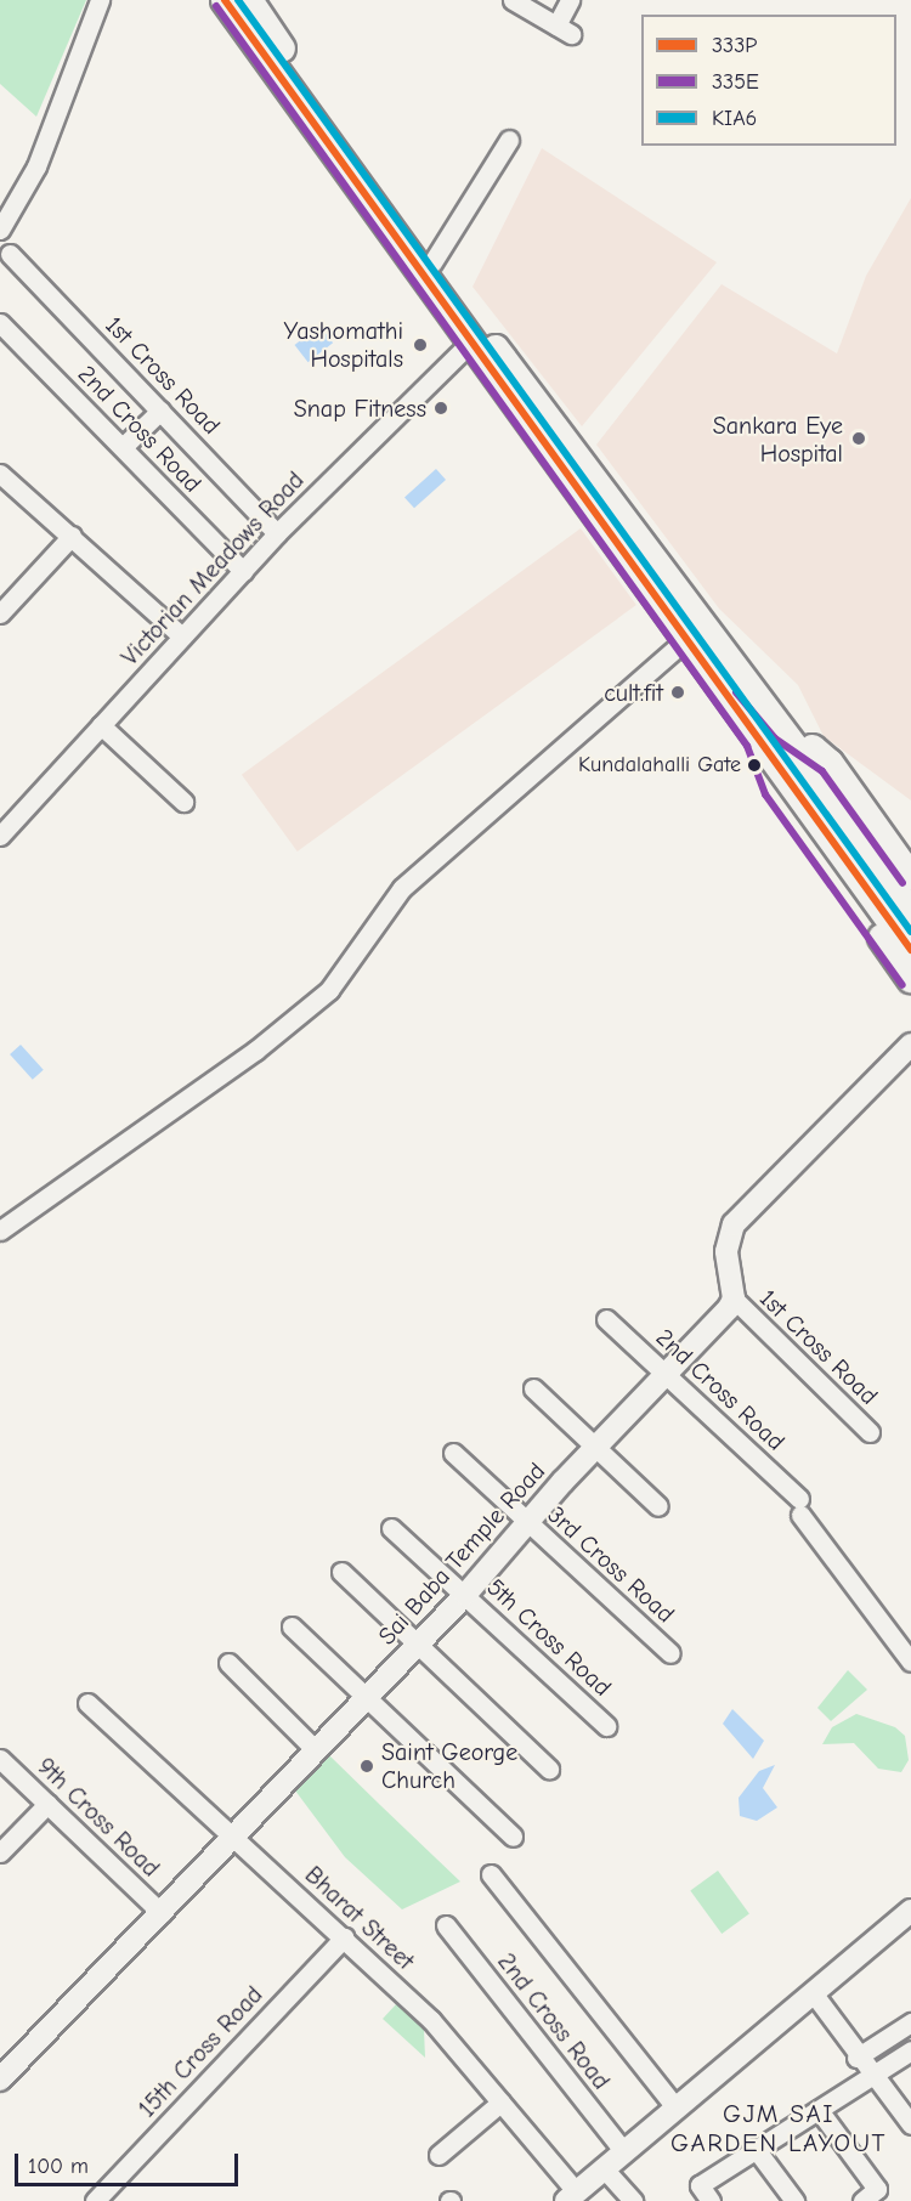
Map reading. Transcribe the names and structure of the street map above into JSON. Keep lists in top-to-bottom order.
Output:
{
  "streets": {
    "street": [
      "1st Cross Road",
      "2nd Cross Road",
      "Victorian Meadows Road",
      "Sai Baba Temple Road",
      "3rd Cross Road",
      "5th Cross Road",
      "9th Cross Road",
      "Bharat Street",
      "15th Cross Road"
    ]
  },
  "crossings": [
    ["1st Cross Road", "Victorian Meadows Road"],
    ["1st Cross Road", "Sai Baba Temple Road"],
    ["2nd Cross Road", "Victorian Meadows Road"],
    ["2nd Cross Road", "Sai Baba Temple Road"],
    ["Sai Baba Temple Road", "3rd Cross Road"],
    ["Sai Baba Temple Road", "5th Cross Road"],
    ["Sai Baba Temple Road", "9th Cross Road"],
    ["Sai Baba Temple Road", "Bharat Street"],
    ["Bharat Street", "15th Cross Road"]
  ],
  "districts": ["GJM SAI GARDEN LAYOUT"],
  "places": [
    "Yashomathi Hospitals",
    "Snap Fitness",
    "Sankara Eye Hospital",
    "cult.fit",
    "Kundalahalli Gate",
    "Saint George Church"
  ],
  "lines": ["transit line 333P", "transit line KIA6", "transit line 335E"],
  "legend": ["333P", "335E", "KIA6"],
  "scale_bar": "100 m"
}
